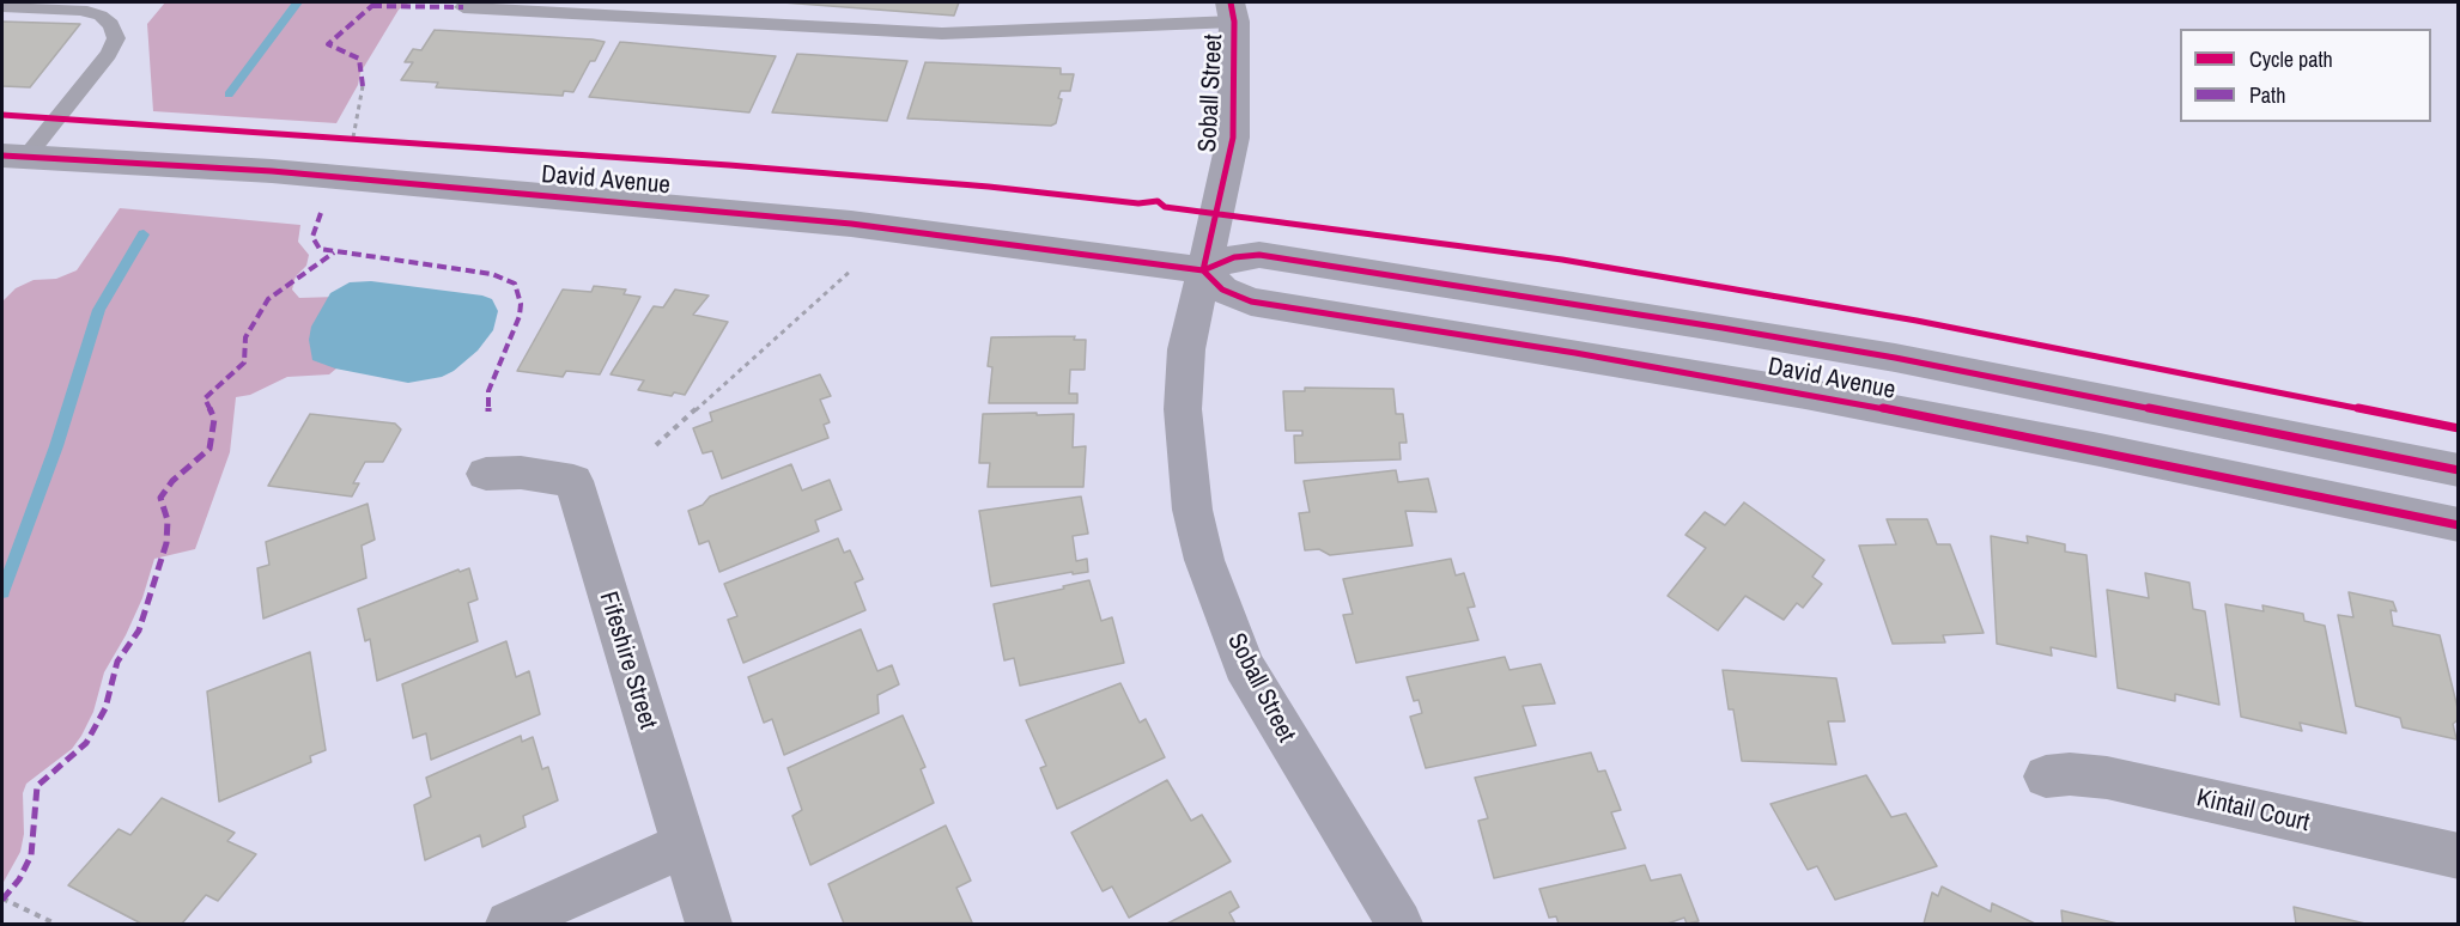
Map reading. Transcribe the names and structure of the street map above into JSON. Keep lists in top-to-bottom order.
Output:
{
  "streets": {
    "main road": ["Soball Street", "David Avenue"],
    "street": ["Fifeshire Street", "Kintail Court"]
  },
  "crossings": [
    ["Soball Street", "David Avenue"]
  ],
  "legend": ["Cycle path", "Path"]
}
